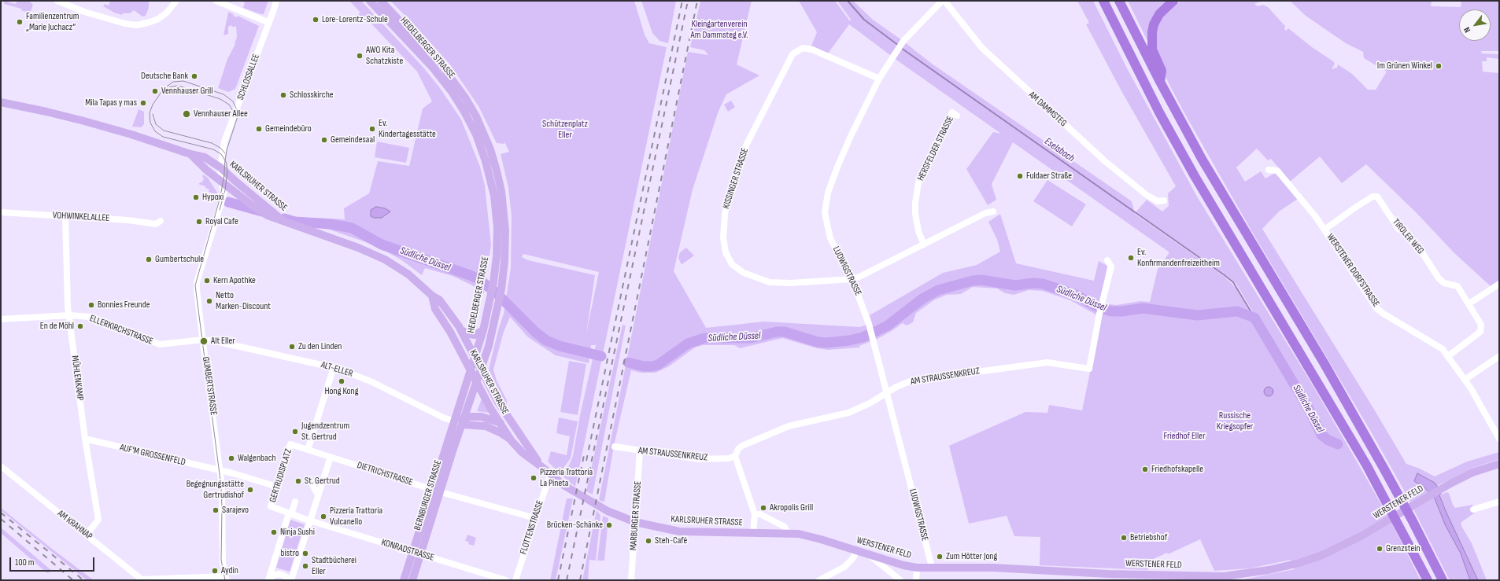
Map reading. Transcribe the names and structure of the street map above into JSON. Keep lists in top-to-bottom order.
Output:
{
  "streets": {
    "main road": [
      "HEIDELBERGER STRASSE",
      "KARLSRUHER STRASSE",
      "BERNBURGER STRASSE",
      "WERSTENER FELD"
    ],
    "street": [
      "SCHLOSSALLEE",
      "AM DAMMSTEG",
      "HERSFELDER STRASSE",
      "KISSINGER STRASSE",
      "VOHWINKELALLEE",
      "TIROLER WEG",
      "WERSTENER DORFSTRASSE",
      "LUDWIGSTRASSE",
      "ELLERKIRCHSTRASSE",
      "ALT-ELLER",
      "AM STRAUSSENKREUZ",
      "MÜHLENKAMP",
      "GUMBERTSTRASSE",
      "AUF'M GROSSENFELD",
      "DIETRICHSTRASSE",
      "GERTRUDISPLATZ",
      "MARBURGER STRASSE",
      "AM KRAHNAP",
      "FLOTTENSTRASSE",
      "KONRADSTRASSE"
    ]
  },
  "crossings": [
    ["HEIDELBERGER STRASSE", "KARLSRUHER STRASSE"],
    ["HEIDELBERGER STRASSE", "ALT-ELLER"],
    ["HEIDELBERGER STRASSE", "BERNBURGER STRASSE"],
    ["SCHLOSSALLEE", "KARLSRUHER STRASSE"],
    ["SCHLOSSALLEE", "GUMBERTSTRASSE"],
    ["AM DAMMSTEG", "LUDWIGSTRASSE"],
    ["KISSINGER STRASSE", "LUDWIGSTRASSE"],
    ["KARLSRUHER STRASSE", "GUMBERTSTRASSE"],
    ["KARLSRUHER STRASSE", "WERSTENER FELD"],
    ["KARLSRUHER STRASSE", "MARBURGER STRASSE"],
    ["KARLSRUHER STRASSE", "FLOTTENSTRASSE"],
    ["VOHWINKELALLEE", "MÜHLENKAMP"],
    ["TIROLER WEG", "WERSTENER DORFSTRASSE"],
    ["LUDWIGSTRASSE", "AM STRAUSSENKREUZ"],
    ["LUDWIGSTRASSE", "WERSTENER FELD"],
    ["ELLERKIRCHSTRASSE", "ALT-ELLER"],
    ["ELLERKIRCHSTRASSE", "MÜHLENKAMP"],
    ["ELLERKIRCHSTRASSE", "GUMBERTSTRASSE"],
    ["ALT-ELLER", "GUMBERTSTRASSE"],
    ["ALT-ELLER", "BERNBURGER STRASSE"],
    ["AM STRAUSSENKREUZ", "MARBURGER STRASSE"],
    ["MÜHLENKAMP", "AUF'M GROSSENFELD"],
    ["MÜHLENKAMP", "AM KRAHNAP"],
    ["GUMBERTSTRASSE", "AUF'M GROSSENFELD"],
    ["GUMBERTSTRASSE", "AM KRAHNAP"],
    ["AUF'M GROSSENFELD", "GERTRUDISPLATZ"],
    ["DIETRICHSTRASSE", "GERTRUDISPLATZ"],
    ["DIETRICHSTRASSE", "BERNBURGER STRASSE"],
    ["DIETRICHSTRASSE", "FLOTTENSTRASSE"],
    ["GERTRUDISPLATZ", "KONRADSTRASSE"],
    ["BERNBURGER STRASSE", "KONRADSTRASSE"]
  ],
  "water": ["Eselsbach", "Südliche Düssel"],
  "parks": [
    "Kleingartenverein Am Dammsteg e.V.",
    "Schützenplatz Eller",
    "Russische Kriegsopfer",
    "Friedhof Eller"
  ],
  "places": [
    "Lore-Lorentz-Schule",
    "Familienzentrum „Marie Juchacz“",
    "AWO Kita Schatzkiste",
    "Im Grünen Winkel",
    "Deutsche Bank",
    "Vennhauser Grill",
    "Schlosskirche",
    "Mila Tapas y mas",
    "Vennhauser Allee",
    "Gemeindebüro",
    "Ev. Kindertagesstätte",
    "Gemeindesaal",
    "Fuldaer Straße",
    "Hypoxi",
    "Royal Cafe",
    "Ev. Konfirmandenfreizeitheim",
    "Gumbertschule",
    "Kern Apothke",
    "Netto Marken-Discount",
    "Bonnies Freunde",
    "En de Möhl",
    "Alt Eller",
    "Zu den Linden",
    "Hong Kong",
    "Jugendzentrum St. Gertrud",
    "Walgenbach",
    "Friedhofskapelle",
    "Pizzeria Trattoria La Pineta",
    "St. Gertrud",
    "Begegnungsstätte Gertrudishof",
    "Akropolis Grill",
    "Sarajevo",
    "Pizzeria Trattoria Vulcanello",
    "Brücken-Schänke",
    "Ninja Sushi",
    "Betriebshof",
    "Steh-Café",
    "Grenzstein",
    "bistro",
    "Zum Hötter Jong",
    "Stadtbücherei Eller",
    "Aydin"
  ],
  "scale_bar": "100 m",
  "north": "bottom left"
}
